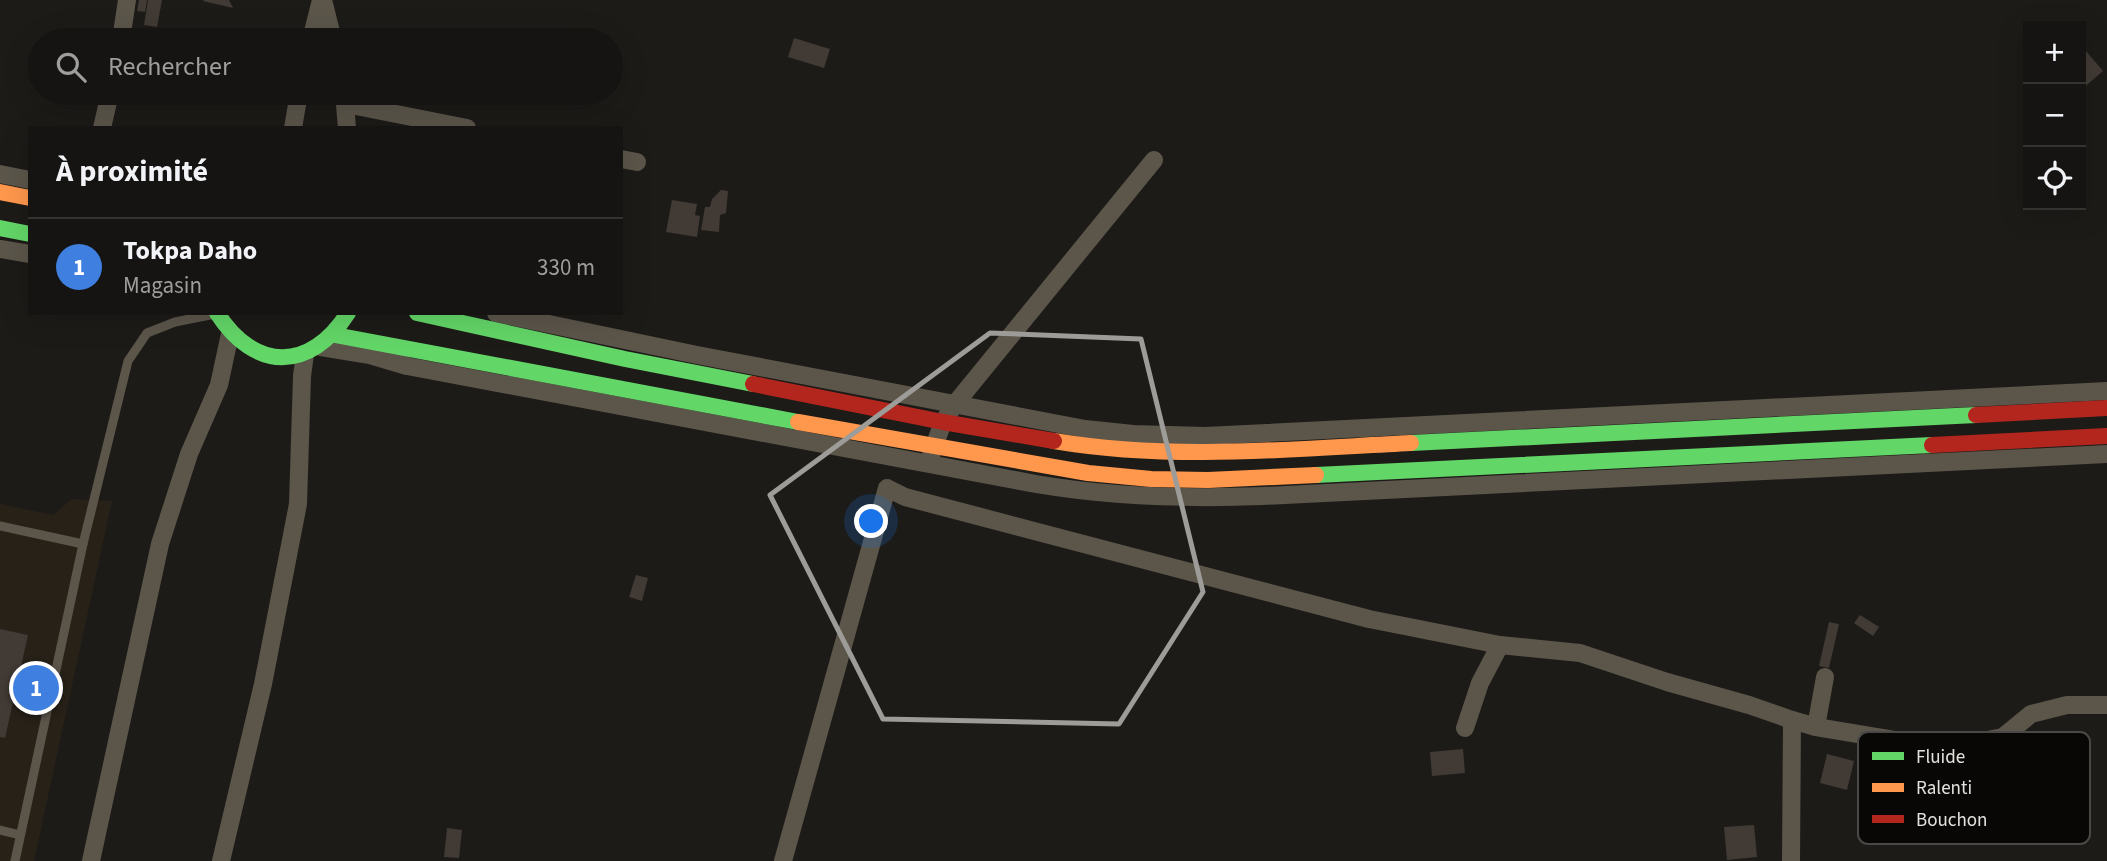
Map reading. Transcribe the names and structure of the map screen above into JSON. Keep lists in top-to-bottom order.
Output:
{
  "legend": ["Fluide", "Ralenti", "Bouchon"],
  "page": {
    "map_buttons": ["+", "−"],
    "search": "Rechercher",
    "heading": "À proximité",
    "list": [
      {
        "mark": "1",
        "name": "Tokpa Daho",
        "note": "Magasin",
        "value": "330 m"
      }
    ],
    "pins": "1"
  }
}
